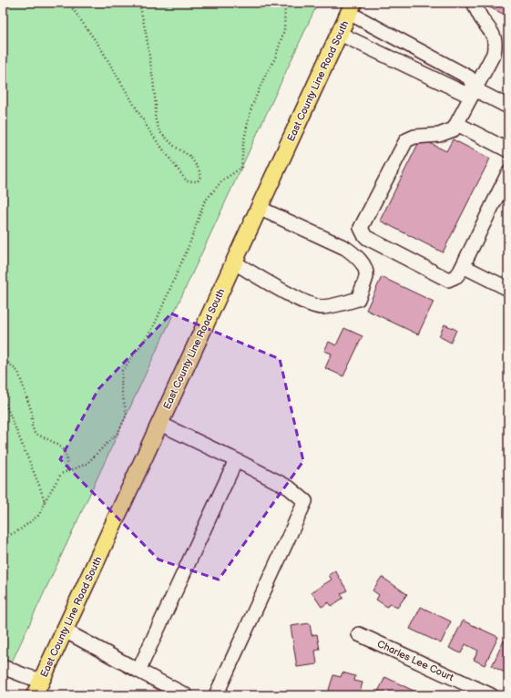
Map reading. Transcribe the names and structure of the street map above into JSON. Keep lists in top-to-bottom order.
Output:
{
  "streets": {
    "main road": ["East County Line Road South"],
    "street": ["Charles Lee Court"]
  }
}
